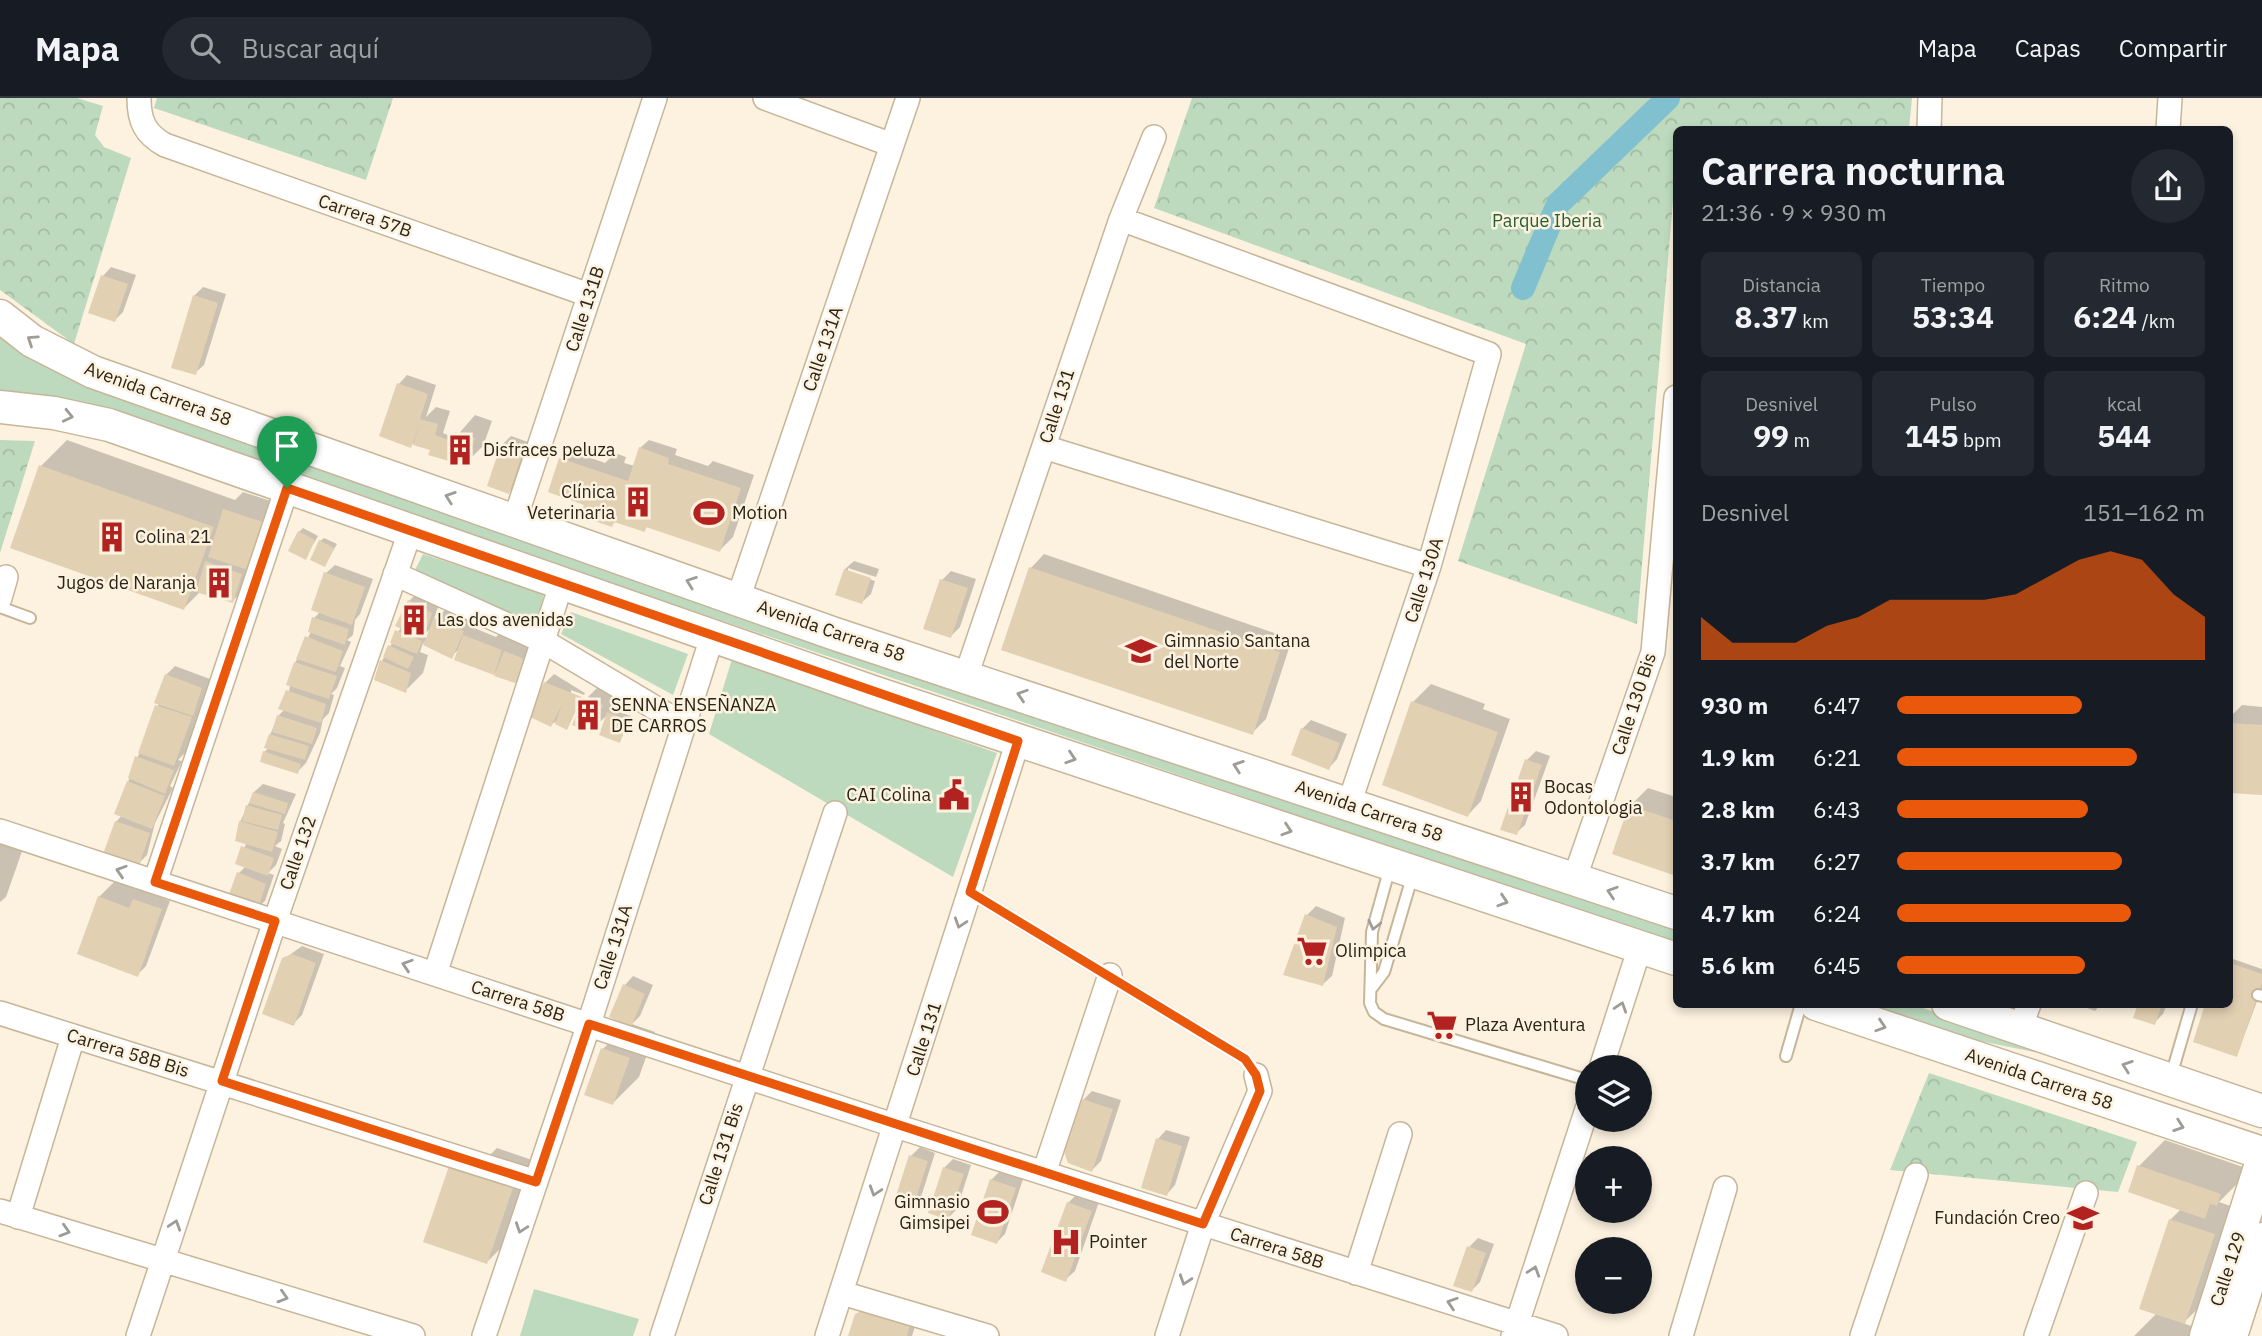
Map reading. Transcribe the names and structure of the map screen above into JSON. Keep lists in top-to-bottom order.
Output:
{
  "streets": {
    "main road": ["Avenida Carrera 58", "Calle 129"],
    "street": [
      "Carrera 57B",
      "Calle 131B",
      "Calle 131A",
      "Calle 131",
      "Calle 130A",
      "Calle 130 Bis",
      "Calle 132",
      "Carrera 58B",
      "Carrera 58B Bis",
      "Calle 131 Bis"
    ]
  },
  "crossings": [
    ["Carrera 57B", "Calle 131B"],
    ["Calle 131B", "Avenida Carrera 58"],
    ["Calle 131A", "Avenida Carrera 58"],
    ["Calle 131A", "Carrera 58B"],
    ["Calle 131A", "Carrera 58B Bis"],
    ["Avenida Carrera 58", "Calle 131"],
    ["Avenida Carrera 58", "Calle 130A"],
    ["Avenida Carrera 58", "Calle 130 Bis"],
    ["Calle 131", "Calle 130A"],
    ["Calle 131", "Carrera 58B"],
    ["Calle 132", "Carrera 58B"],
    ["Calle 132", "Carrera 58B Bis"],
    ["Carrera 58B", "Calle 131 Bis"]
  ],
  "parks": ["Parque Iberia"],
  "places": {
    "building": [
      "Disfraces peluza",
      "Clínica Veterinaria",
      "Colina 21",
      "Jugos de Naranja",
      "Las dos avenidas",
      "SENNA ENSEÑANZA DE CARROS",
      "Bocas Odontologia"
    ],
    "sports": ["Motion", "Gimnasio Gimsipei"],
    "school or university": ["Gimnasio Santana del Norte", "Fundación Creo"],
    "public building": ["CAI Colina"],
    "supermarket": ["Olimpica", "Plaza Aventura"],
    "hospital": ["Pointer"]
  },
  "page": {
    "header": "Mapa",
    "search": "Buscar aquí",
    "nav": ["Mapa", "Capas", "Compartir"],
    "heading": ["Carrera nocturna", "21:36 · 9 × 930 m"],
    "stats": [
      ["Distancia", "8.37 km"],
      ["Tiempo", "53:34"],
      ["Ritmo", "6:24 /km"],
      ["Desnivel", "99 m"],
      ["Pulso", "145 bpm"],
      ["kcal", "544"]
    ],
    "chart": ["Desnivel", "151–162 m"],
    "list": [
      {
        "name": "930 m",
        "note": "6:47"
      },
      {
        "name": "1.9 km",
        "note": "6:21"
      },
      {
        "name": "2.8 km",
        "note": "6:43"
      },
      {
        "name": "3.7 km",
        "note": "6:27"
      },
      {
        "name": "4.7 km",
        "note": "6:24"
      },
      {
        "name": "5.6 km",
        "note": "6:45"
      }
    ],
    "map_buttons": ["+", "−"]
  }
}
